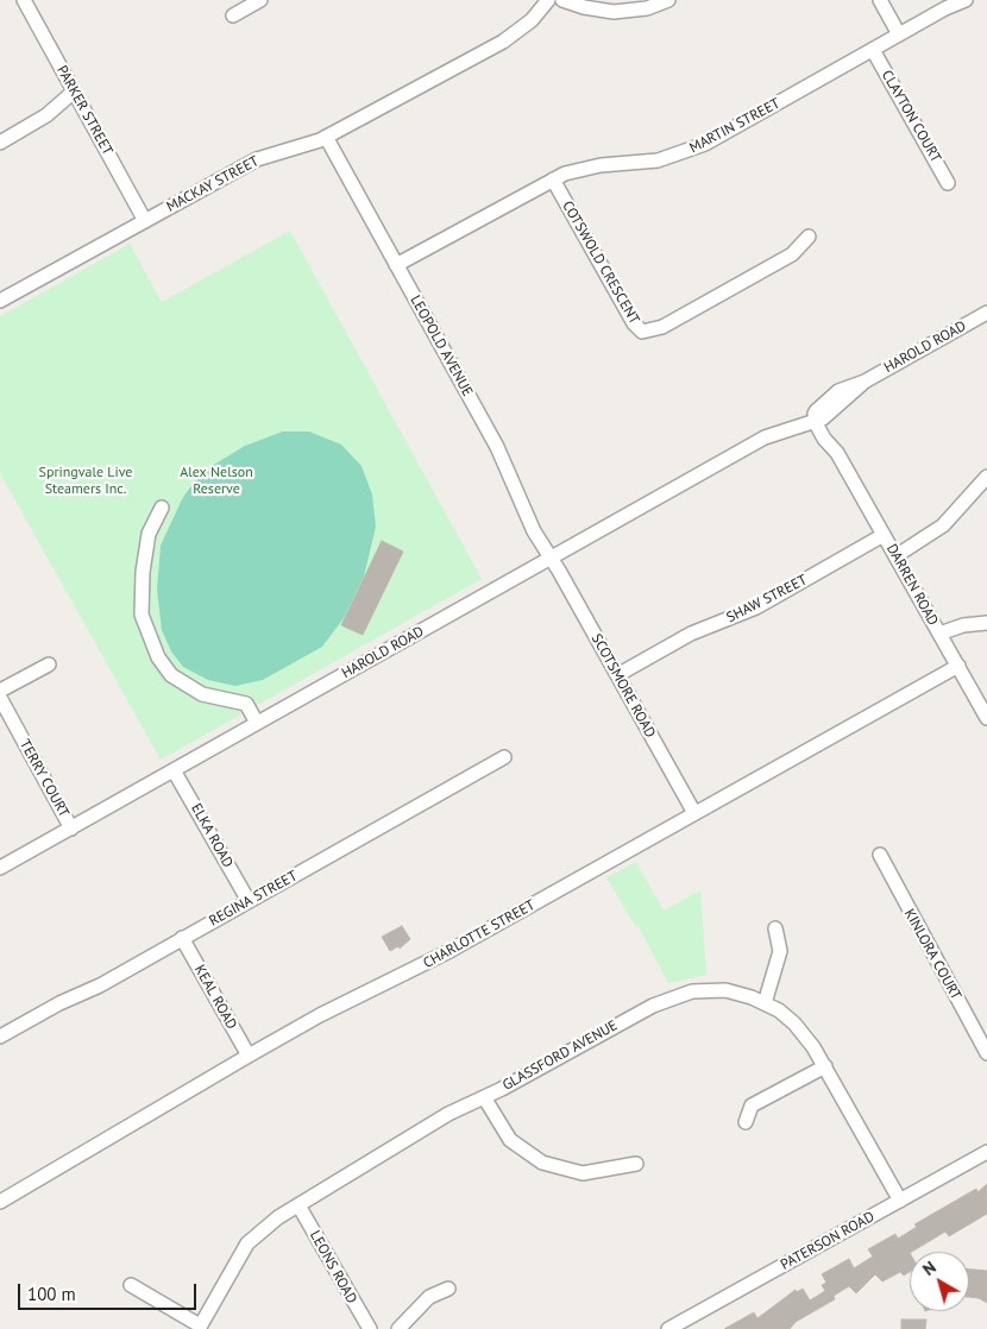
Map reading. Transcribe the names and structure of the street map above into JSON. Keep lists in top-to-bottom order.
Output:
{
  "streets": {
    "street": [
      "PARKER STREET",
      "CLAYTON COURT",
      "MARTIN STREET",
      "MACKAY STREET",
      "COTSWOLD CRESCENT",
      "LEOPOLD AVENUE",
      "HAROLD ROAD",
      "DARREN ROAD",
      "SHAW STREET",
      "SCOTSMORE ROAD",
      "TERRY COURT",
      "ELKA ROAD",
      "REGINA STREET",
      "CHARLOTTE STREET",
      "KINLORA COURT",
      "KEAL ROAD",
      "GLASSFORD AVENUE",
      "PATERSON ROAD",
      "LEONS ROAD"
    ]
  },
  "crossings": [
    ["PARKER STREET", "MACKAY STREET"],
    ["CLAYTON COURT", "MARTIN STREET"],
    ["MARTIN STREET", "COTSWOLD CRESCENT"],
    ["MARTIN STREET", "LEOPOLD AVENUE"],
    ["MACKAY STREET", "LEOPOLD AVENUE"],
    ["LEOPOLD AVENUE", "HAROLD ROAD"],
    ["LEOPOLD AVENUE", "SCOTSMORE ROAD"],
    ["HAROLD ROAD", "DARREN ROAD"],
    ["HAROLD ROAD", "SCOTSMORE ROAD"],
    ["HAROLD ROAD", "TERRY COURT"],
    ["HAROLD ROAD", "ELKA ROAD"],
    ["DARREN ROAD", "SHAW STREET"],
    ["DARREN ROAD", "CHARLOTTE STREET"],
    ["SHAW STREET", "SCOTSMORE ROAD"],
    ["SCOTSMORE ROAD", "CHARLOTTE STREET"],
    ["ELKA ROAD", "REGINA STREET"],
    ["REGINA STREET", "KEAL ROAD"],
    ["CHARLOTTE STREET", "KEAL ROAD"],
    ["GLASSFORD AVENUE", "PATERSON ROAD"],
    ["GLASSFORD AVENUE", "LEONS ROAD"]
  ],
  "parks": ["Springvale Live Steamers Inc.", "Alex Nelson Reserve"],
  "scale_bar": "100 m",
  "north": "top left"
}
